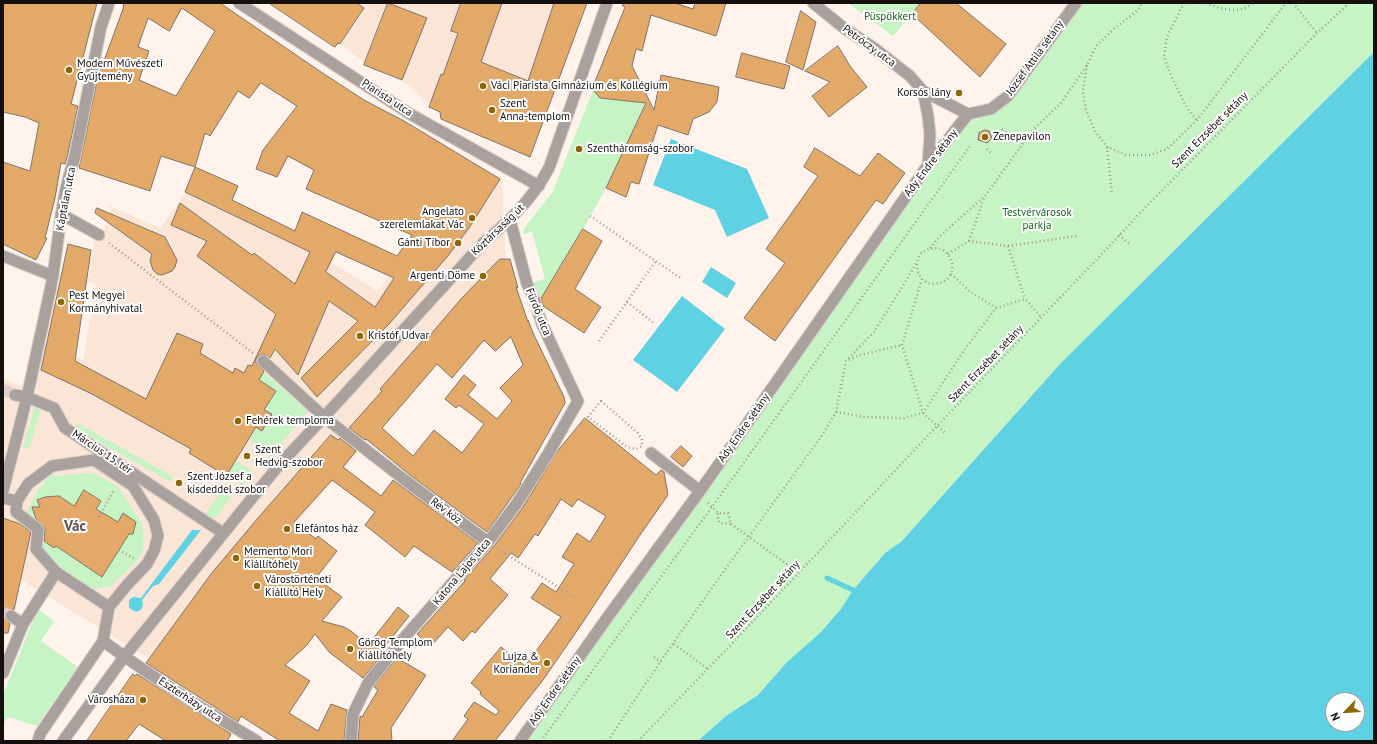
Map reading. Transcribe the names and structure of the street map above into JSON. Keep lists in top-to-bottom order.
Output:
{
  "streets": {
    "street": [
      "Petróczy utca",
      "József Attila sétány",
      "Piarista utca",
      "Ady Endre sétány",
      "Káptalan utca",
      "Köztársaság út",
      "Fürdő utca",
      "Március 15. tér",
      "Rév köz",
      "Katona Lajos utca",
      "Eszterházy utca"
    ],
    "path": ["Szent Erzsébet sétány"]
  },
  "crossings": [
    ["Petróczy utca", "József Attila sétány"],
    ["Petróczy utca", "Ady Endre sétány"],
    ["József Attila sétány", "Ady Endre sétány"],
    ["Piarista utca", "Köztársaság út"],
    ["Káptalan utca", "Március 15. tér"],
    ["Köztársaság út", "Fürdő utca"],
    ["Köztársaság út", "Rév köz"],
    ["Fürdő utca", "Katona Lajos utca"],
    ["Rév köz", "Katona Lajos utca"]
  ],
  "districts": ["Vác"],
  "parks": ["Püspökkert", "Testvérvárosok parkja"],
  "places": [
    "Modern Művészeti Gyűjtemény",
    "Váci Piarista Gimnázium és Kollégium",
    "Korsós lány",
    "Szent Anna-templom",
    "Zenepavilon",
    "Szentháromság-szobor",
    "Angelato szerelemlakat Vác",
    "Gánti Tibor",
    "Argenti Döme",
    "Pest Megyei Kormányhivatal",
    "Kristóf Udvar",
    "Fehérek temploma",
    "Szent Hedvig-szobor",
    "Szent József a kisdeddel szobor",
    "Elefántos ház",
    "Memento Mori Kiállítóhely",
    "Várostörténeti Kiállító Hely",
    "Görög Templom Kiállítóhely",
    "Lujza & Koriander",
    "Városháza"
  ],
  "north": "bottom left"
}
